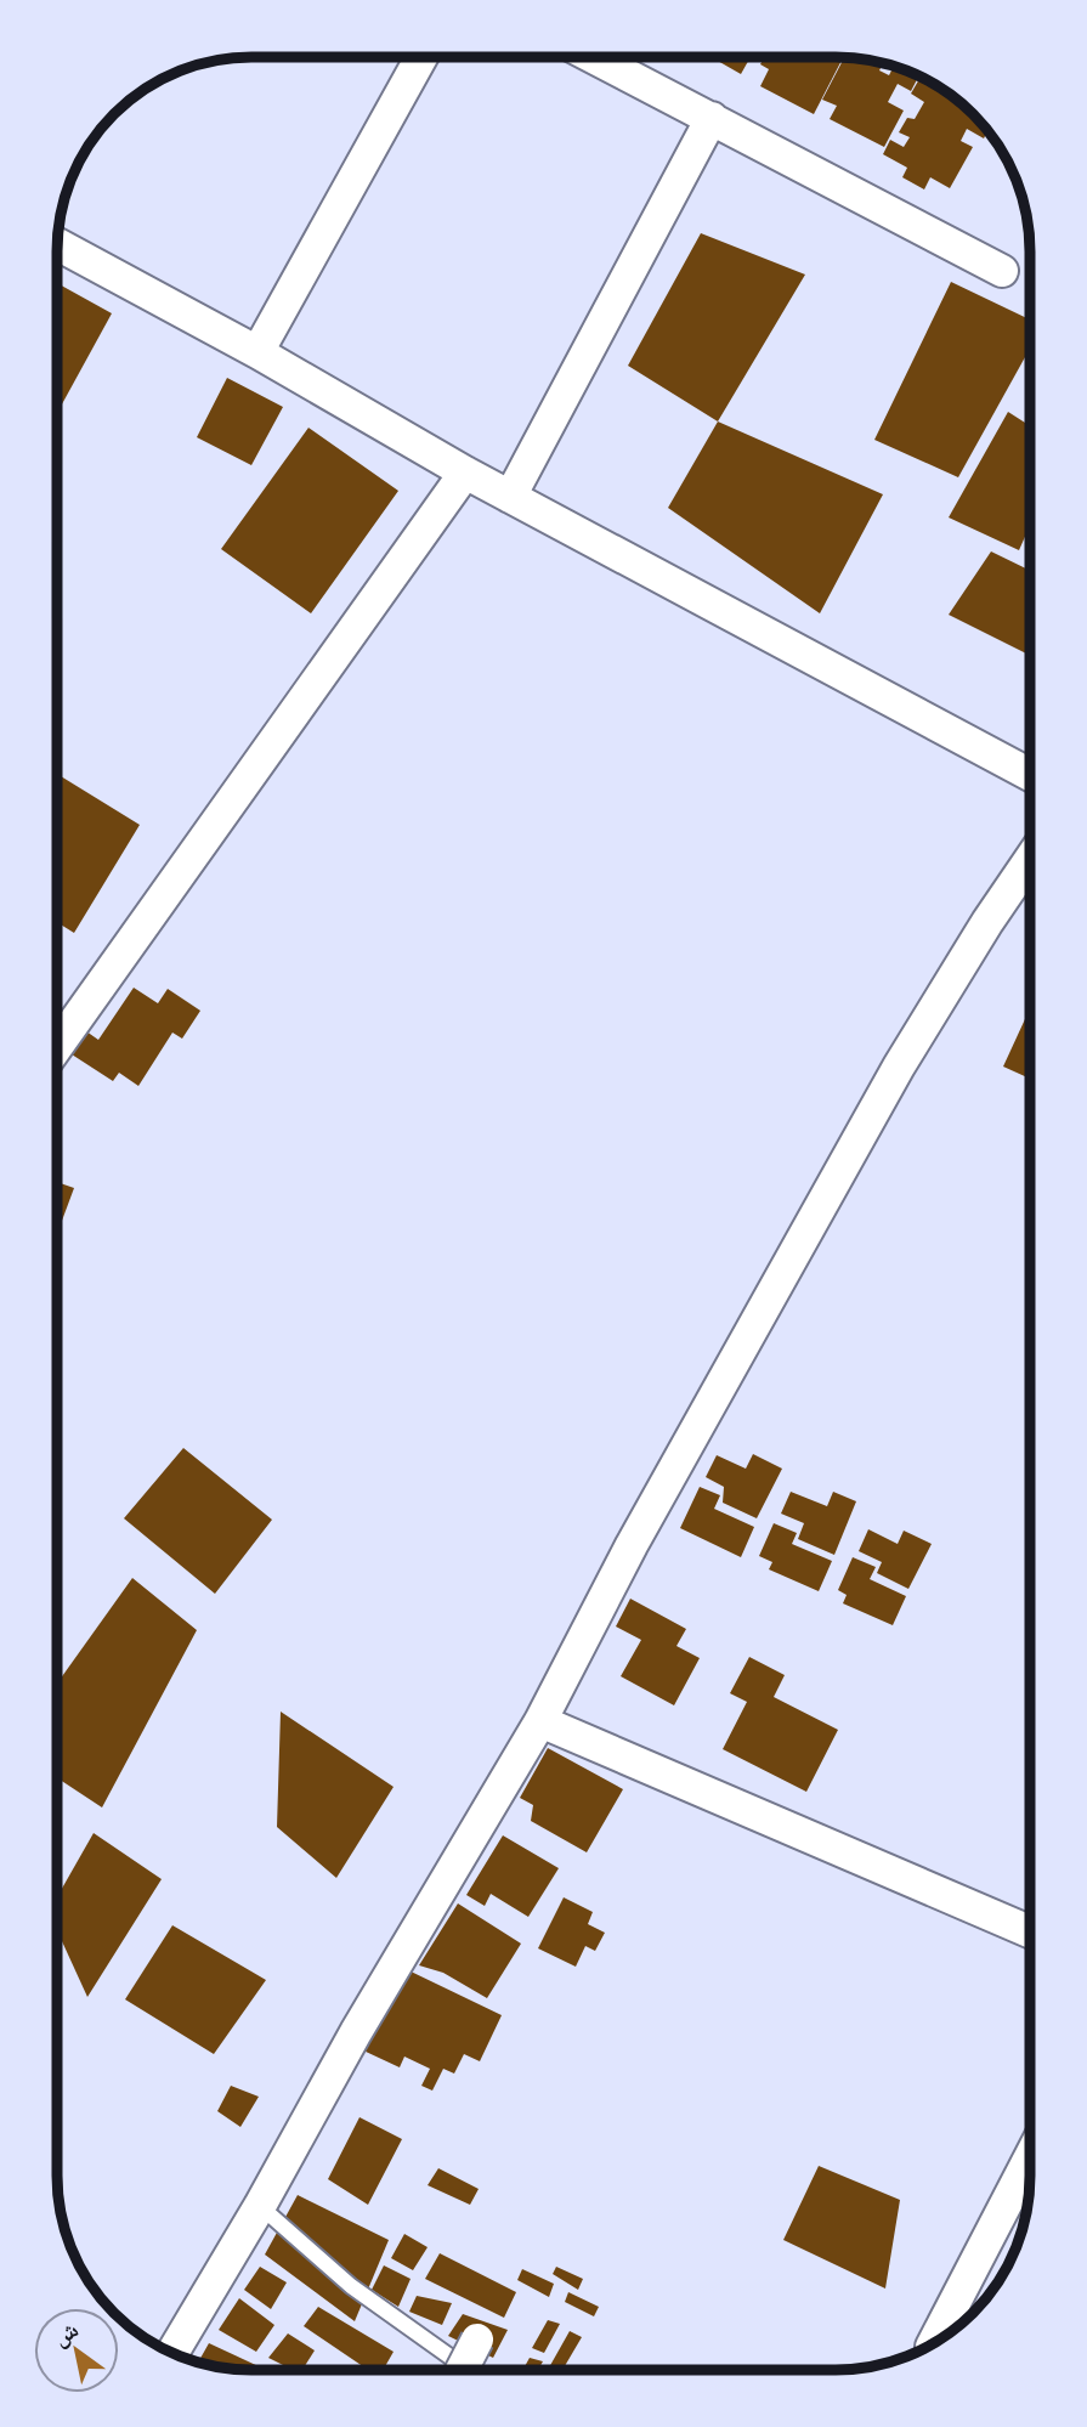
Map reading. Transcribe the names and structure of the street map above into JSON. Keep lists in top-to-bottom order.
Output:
{
  "north": "top left"
}
